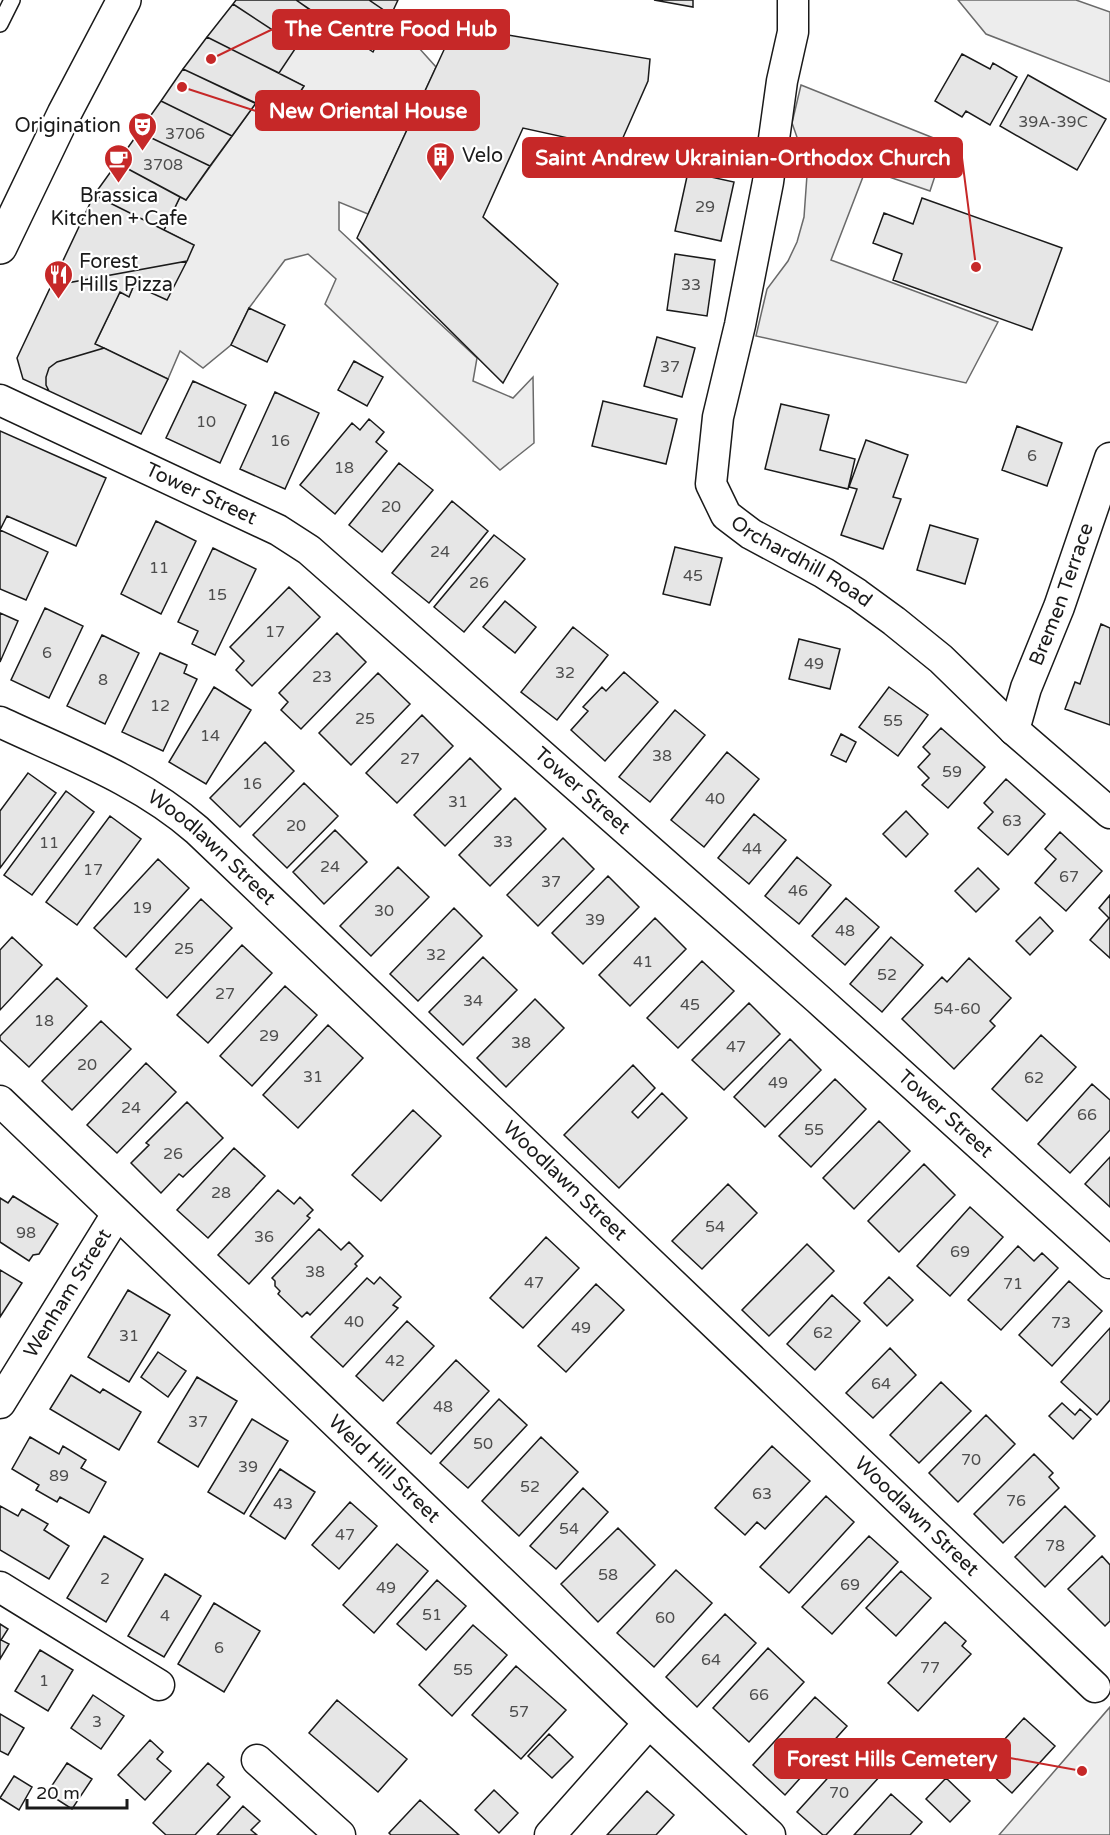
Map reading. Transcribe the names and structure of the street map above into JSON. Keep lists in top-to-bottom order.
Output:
{
  "streets": {
    "street": [
      "Tower Street",
      "Orchardhill Road",
      "Bremen Terrace",
      "Woodlawn Street",
      "Wenham Street",
      "Weld Hill Street"
    ]
  },
  "crossings": [
    ["Orchardhill Road", "Bremen Terrace"],
    ["Wenham Street", "Weld Hill Street"]
  ],
  "places": {
    "other": [
      "The Centre Food Hub",
      "New Oriental House",
      "Saint Andrew Ukrainian-Orthodox Church",
      "Forest Hills Cemetery"
    ],
    "theatre": ["Origination"],
    "building": ["Velo"],
    "cafe": ["Brassica Kitchen + Cafe"],
    "restaurant": ["Forest Hills Pizza"]
  },
  "house_numbers": [
    "39A-39C",
    "3706",
    "3708",
    "29",
    "33",
    "37",
    "10",
    "16",
    "6",
    "18",
    "20",
    "24",
    "11",
    "45",
    "26",
    "15",
    "17",
    "6",
    "49",
    "32",
    "23",
    "8",
    "12",
    "25",
    "55",
    "14",
    "38",
    "27",
    "59",
    "16",
    "40",
    "31",
    "63",
    "20",
    "33",
    "11",
    "44",
    "24",
    "17",
    "67",
    "37",
    "46",
    "19",
    "30",
    "39",
    "48",
    "25",
    "32",
    "41",
    "52",
    "27",
    "34",
    "45",
    "54-60",
    "18",
    "29",
    "38",
    "47",
    "20",
    "31",
    "62",
    "49",
    "24",
    "66",
    "55",
    "26",
    "28",
    "54",
    "98",
    "36",
    "69",
    "38",
    "47",
    "71",
    "40",
    "73",
    "49",
    "62",
    "31",
    "42",
    "64",
    "48",
    "37",
    "50",
    "70",
    "39",
    "89",
    "52",
    "63",
    "76",
    "43",
    "54",
    "47",
    "78",
    "58",
    "2",
    "69",
    "49",
    "51",
    "4",
    "60",
    "6",
    "64",
    "77",
    "55",
    "1",
    "66",
    "57",
    "3",
    "70"
  ],
  "scale_bar": "20 m"
}
